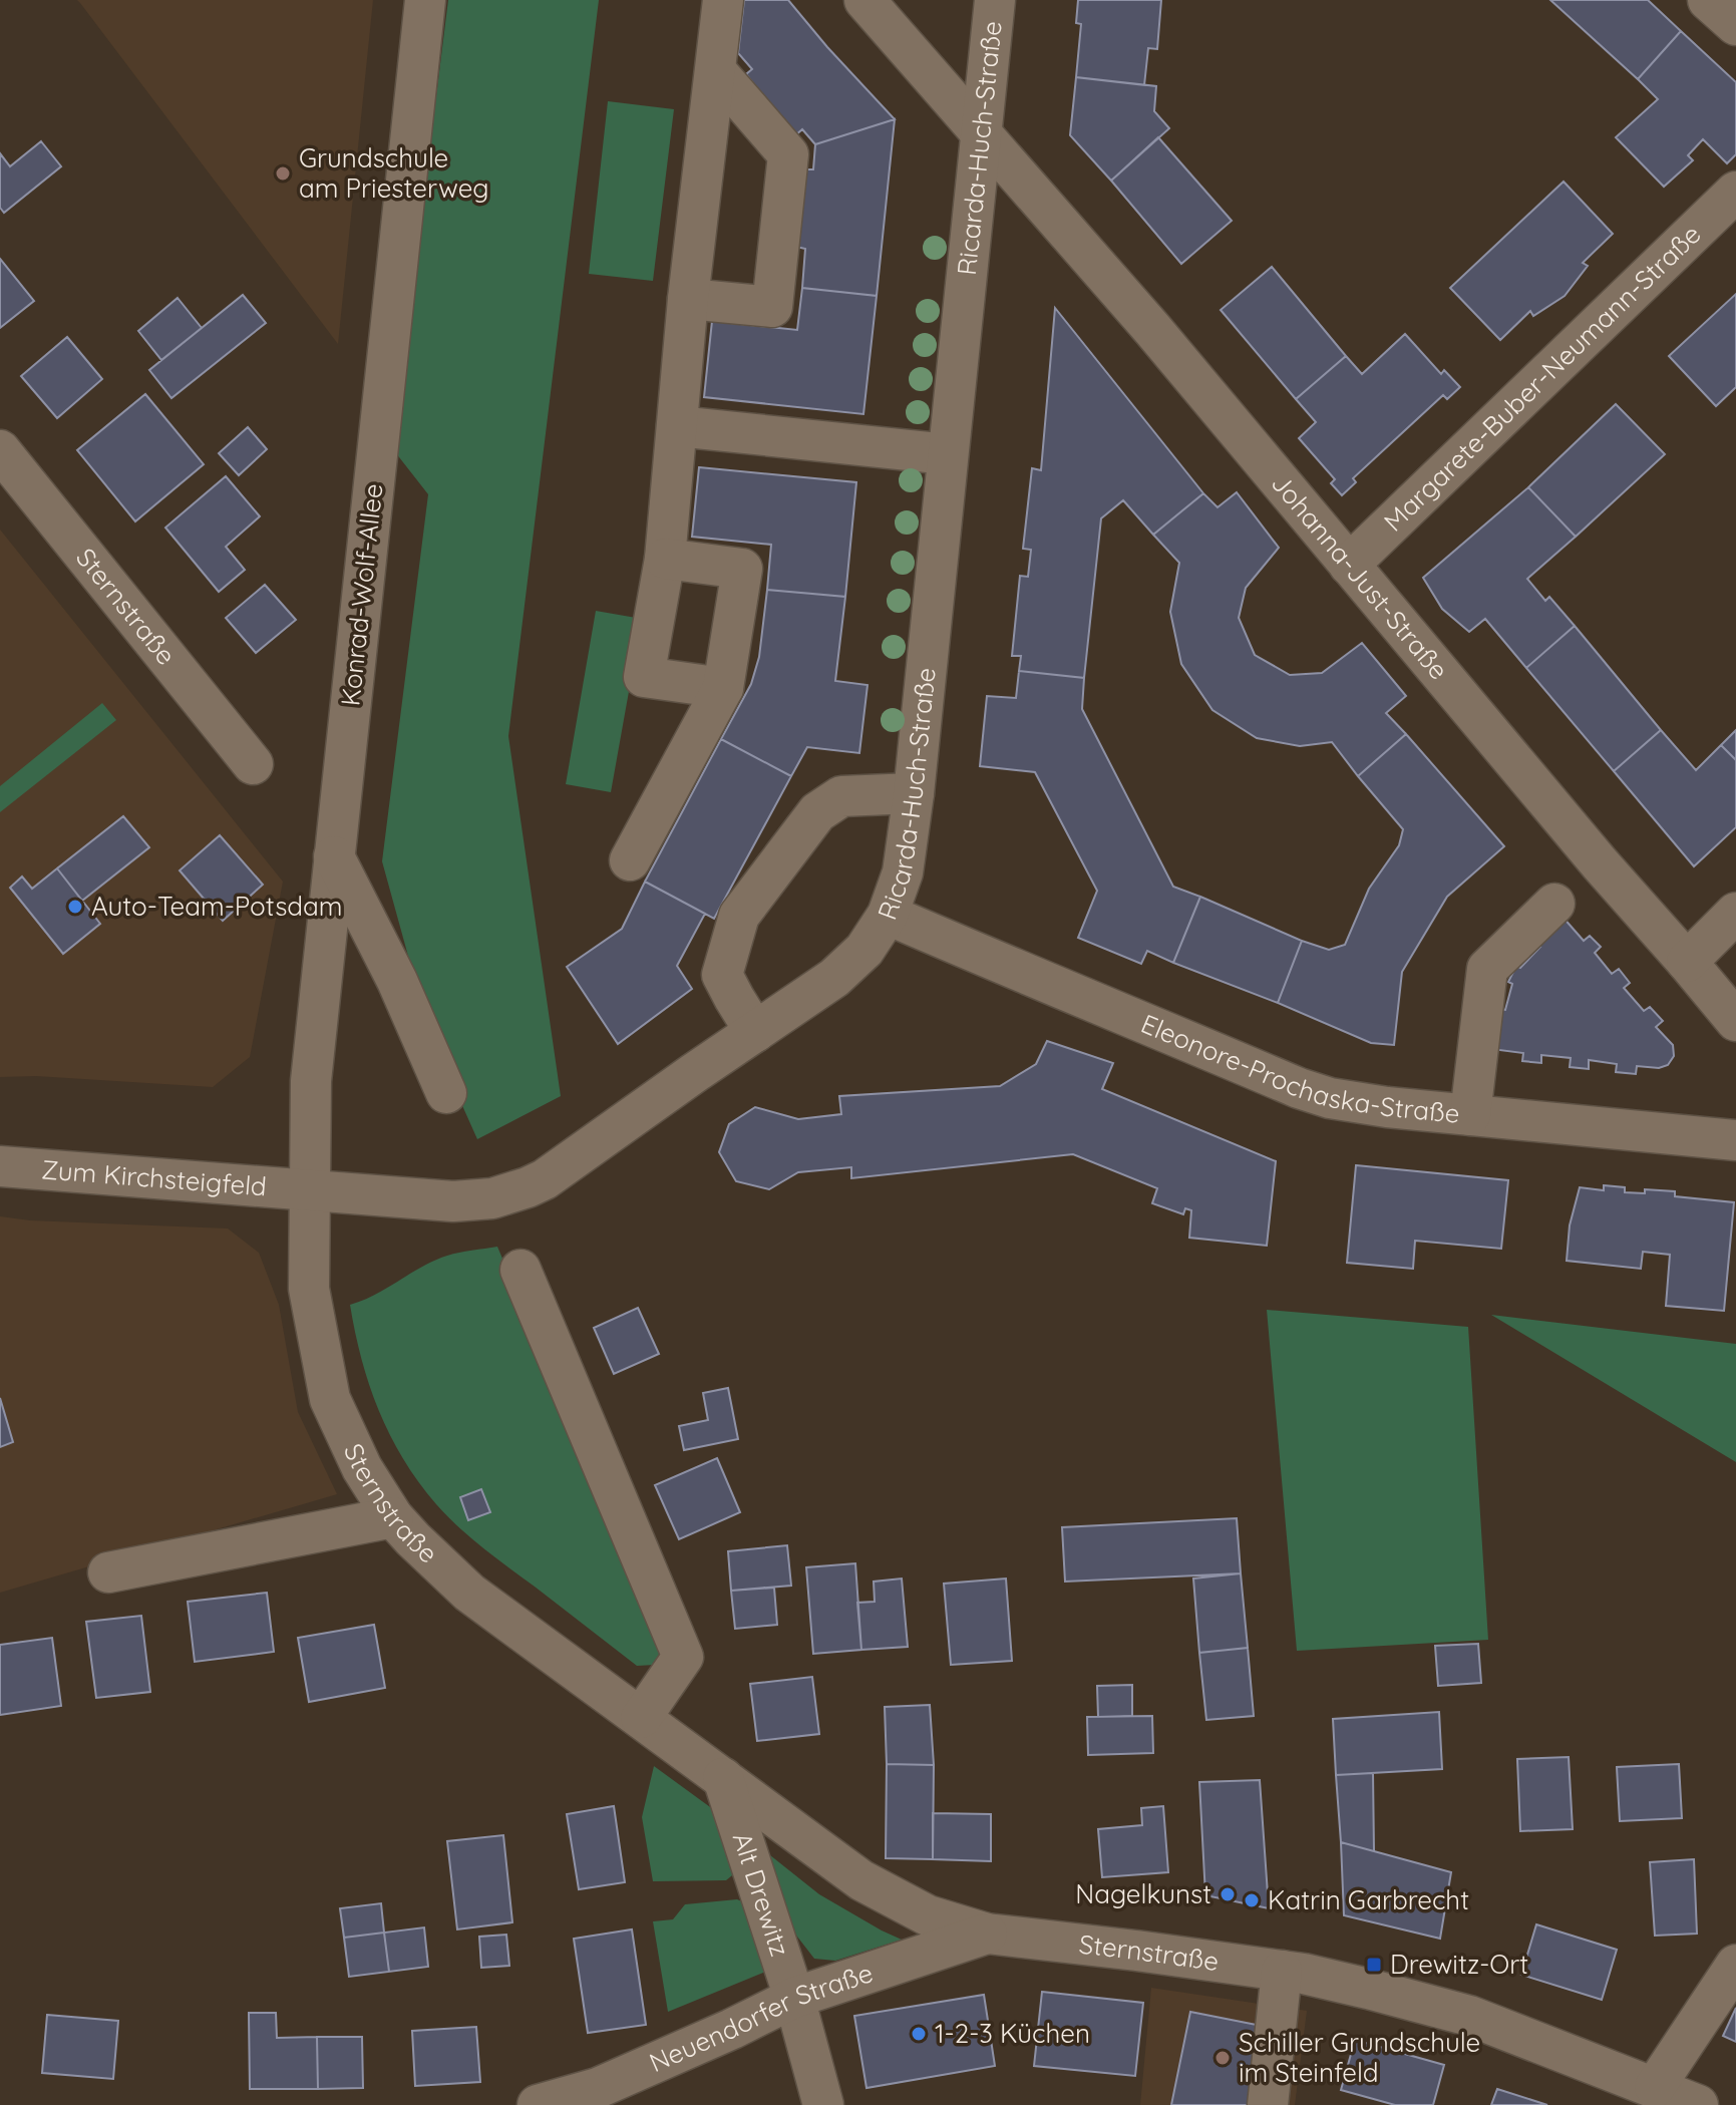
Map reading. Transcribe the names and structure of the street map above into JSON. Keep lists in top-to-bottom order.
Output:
{
  "streets": {
    "street": [
      "Ricarda-Huch-Straße",
      "Margarete-Buber-Neumann-Straße",
      "Johanna-Just-Straße",
      "Konrad-Wolf-Allee",
      "Sternstraße",
      "Eleonore-Prochaska-Straße",
      "Zum Kirchsteigfeld",
      "Alt Drewitz",
      "Neuendorfer Straße"
    ]
  },
  "crossings": [
    ["Ricarda-Huch-Straße", "Johanna-Just-Straße"],
    ["Ricarda-Huch-Straße", "Konrad-Wolf-Allee"],
    ["Ricarda-Huch-Straße", "Sternstraße"],
    ["Ricarda-Huch-Straße", "Eleonore-Prochaska-Straße"],
    ["Ricarda-Huch-Straße", "Zum Kirchsteigfeld"],
    ["Margarete-Buber-Neumann-Straße", "Johanna-Just-Straße"],
    ["Konrad-Wolf-Allee", "Sternstraße"],
    ["Konrad-Wolf-Allee", "Zum Kirchsteigfeld"],
    ["Sternstraße", "Zum Kirchsteigfeld"],
    ["Sternstraße", "Alt Drewitz"],
    ["Sternstraße", "Neuendorfer Straße"],
    ["Alt Drewitz", "Neuendorfer Straße"]
  ],
  "places": {
    "other": [
      "Grundschule am Priesterweg",
      "Auto-Team-Potsdam",
      "Nagelkunst",
      "Katrin Garbrecht",
      "1-2-3 Küchen",
      "Schiller Grundschule im Steinfeld"
    ],
    "transit": ["Drewitz-Ort"]
  }
}
